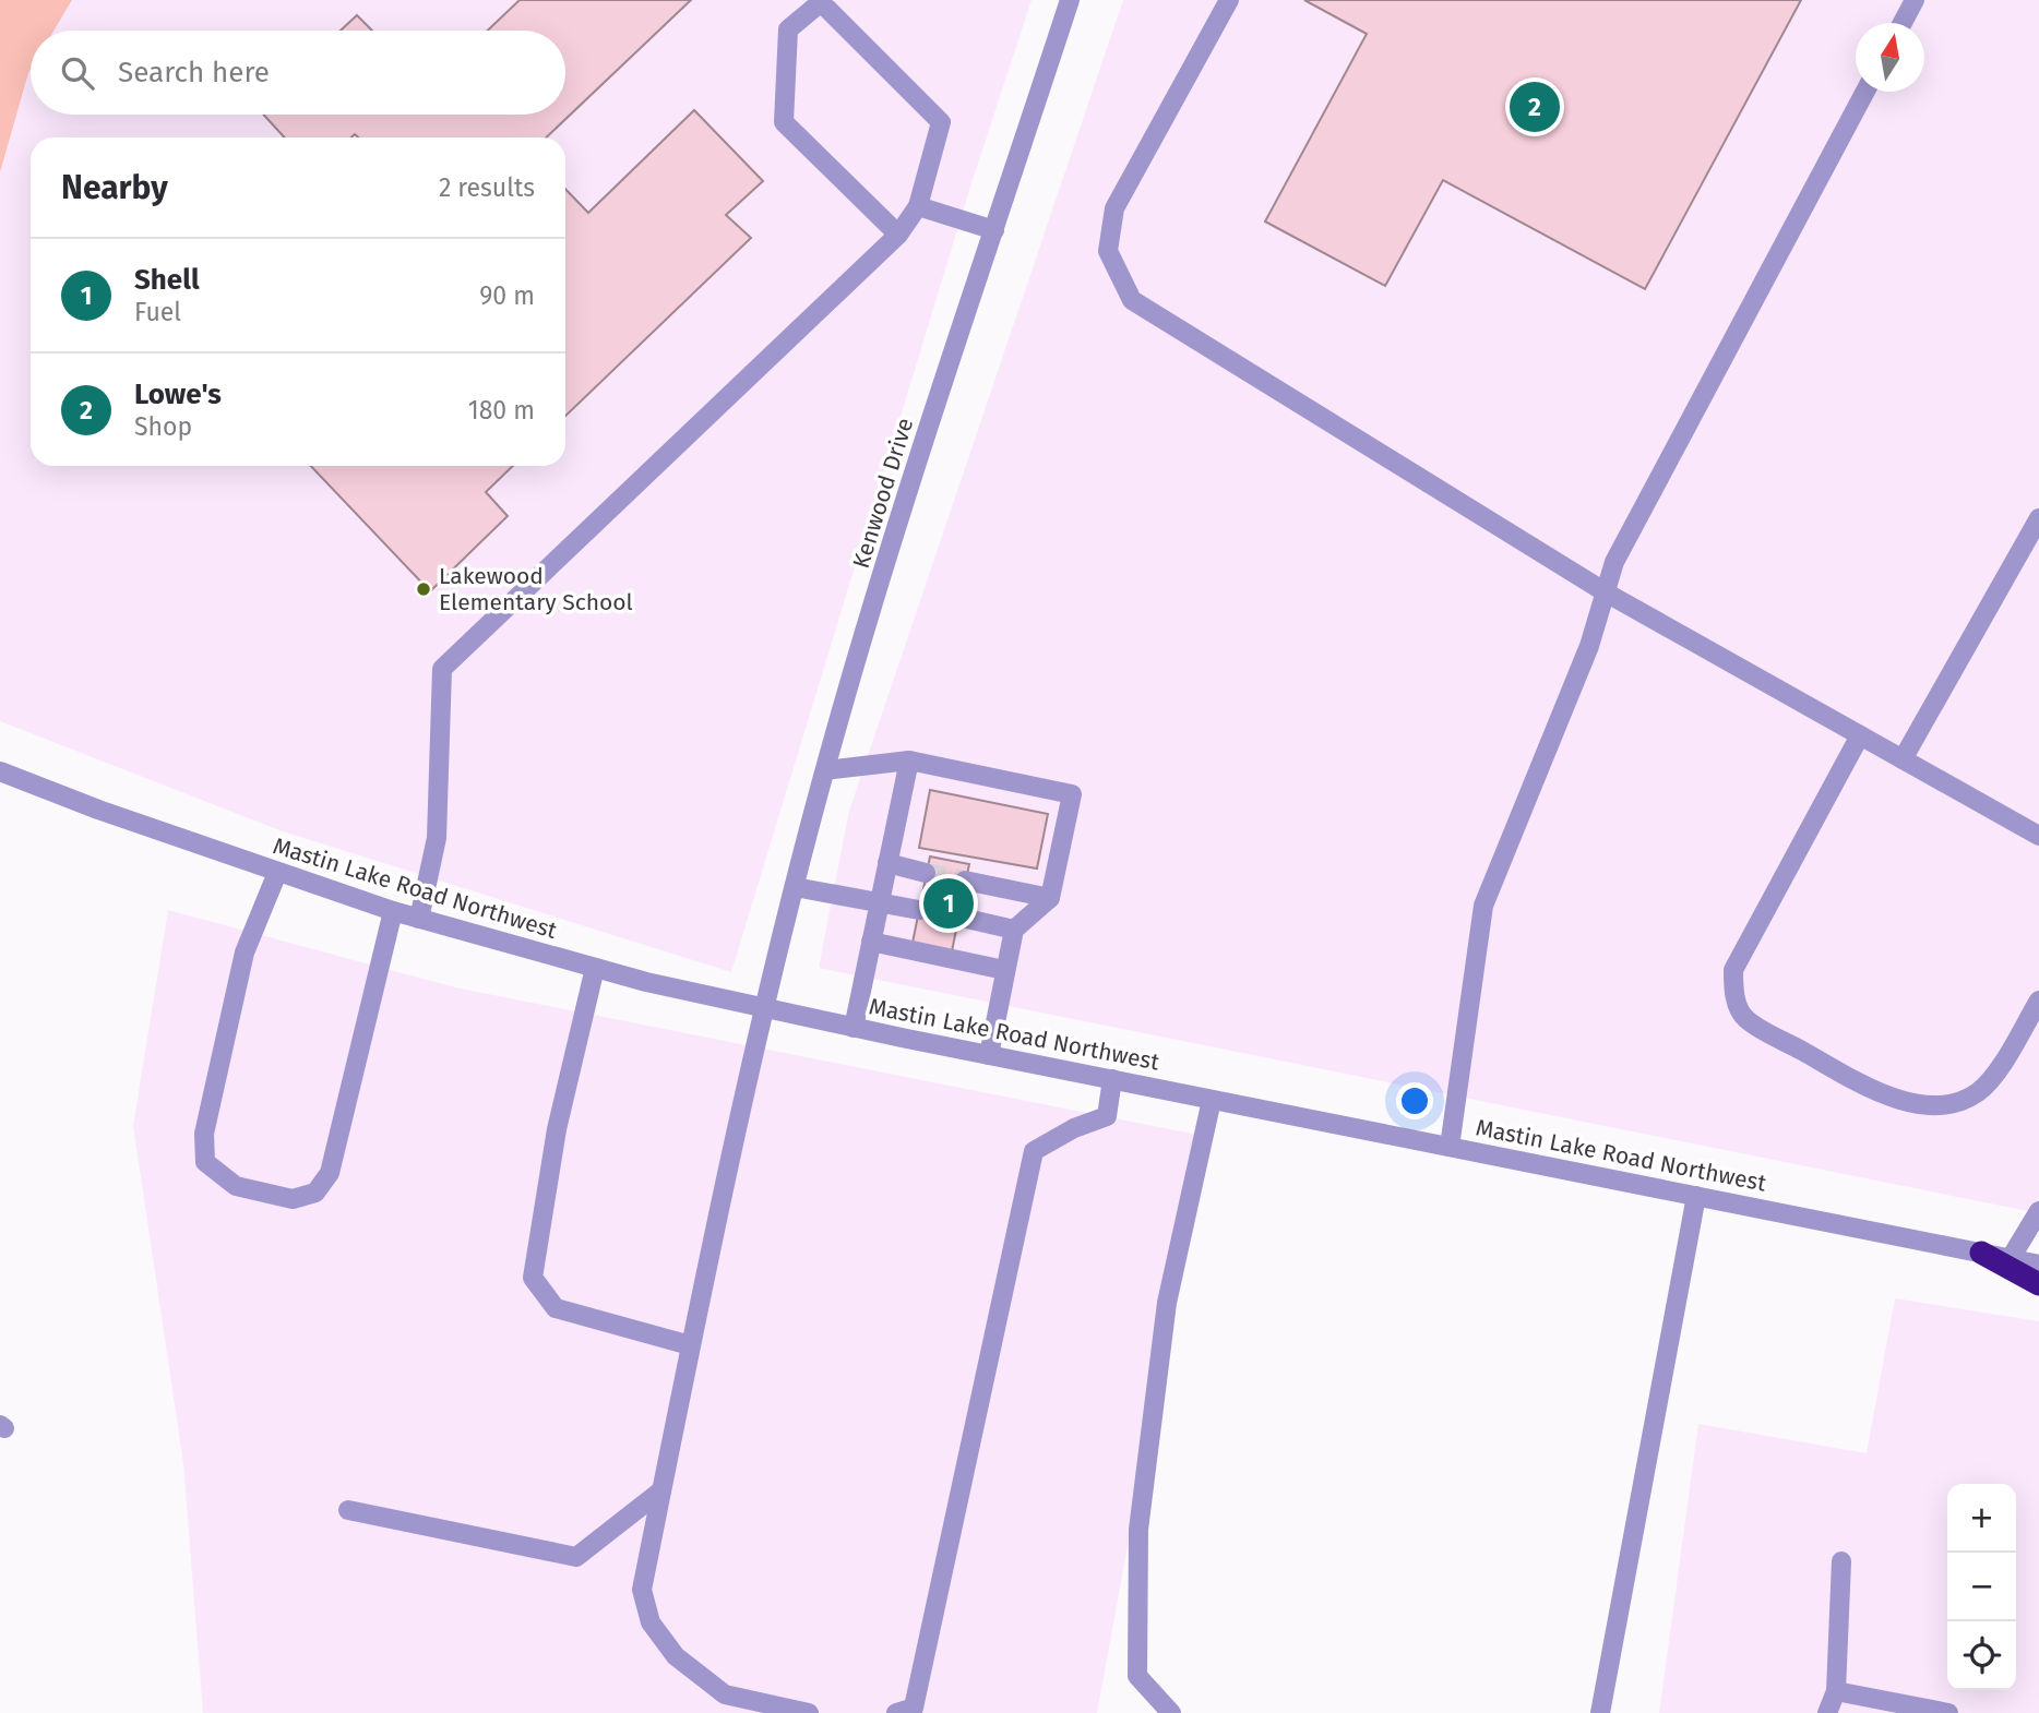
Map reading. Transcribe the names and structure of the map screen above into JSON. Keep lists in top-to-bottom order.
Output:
{
  "streets": {
    "street": ["Kenwood Drive", "Mastin Lake Road Northwest"]
  },
  "crossings": [
    ["Kenwood Drive", "Mastin Lake Road Northwest"]
  ],
  "places": ["Lakewood Elementary School"],
  "north": "top",
  "page": {
    "search": "Search here",
    "pins": ["2", "1"],
    "heading": ["Nearby", "2 results"],
    "list": [
      {
        "mark": "1",
        "name": "Shell",
        "note": "Fuel",
        "value": "90 m"
      },
      {
        "mark": "2",
        "name": "Lowe's",
        "note": "Shop",
        "value": "180 m"
      }
    ],
    "map_buttons": ["+", "−"]
  }
}
